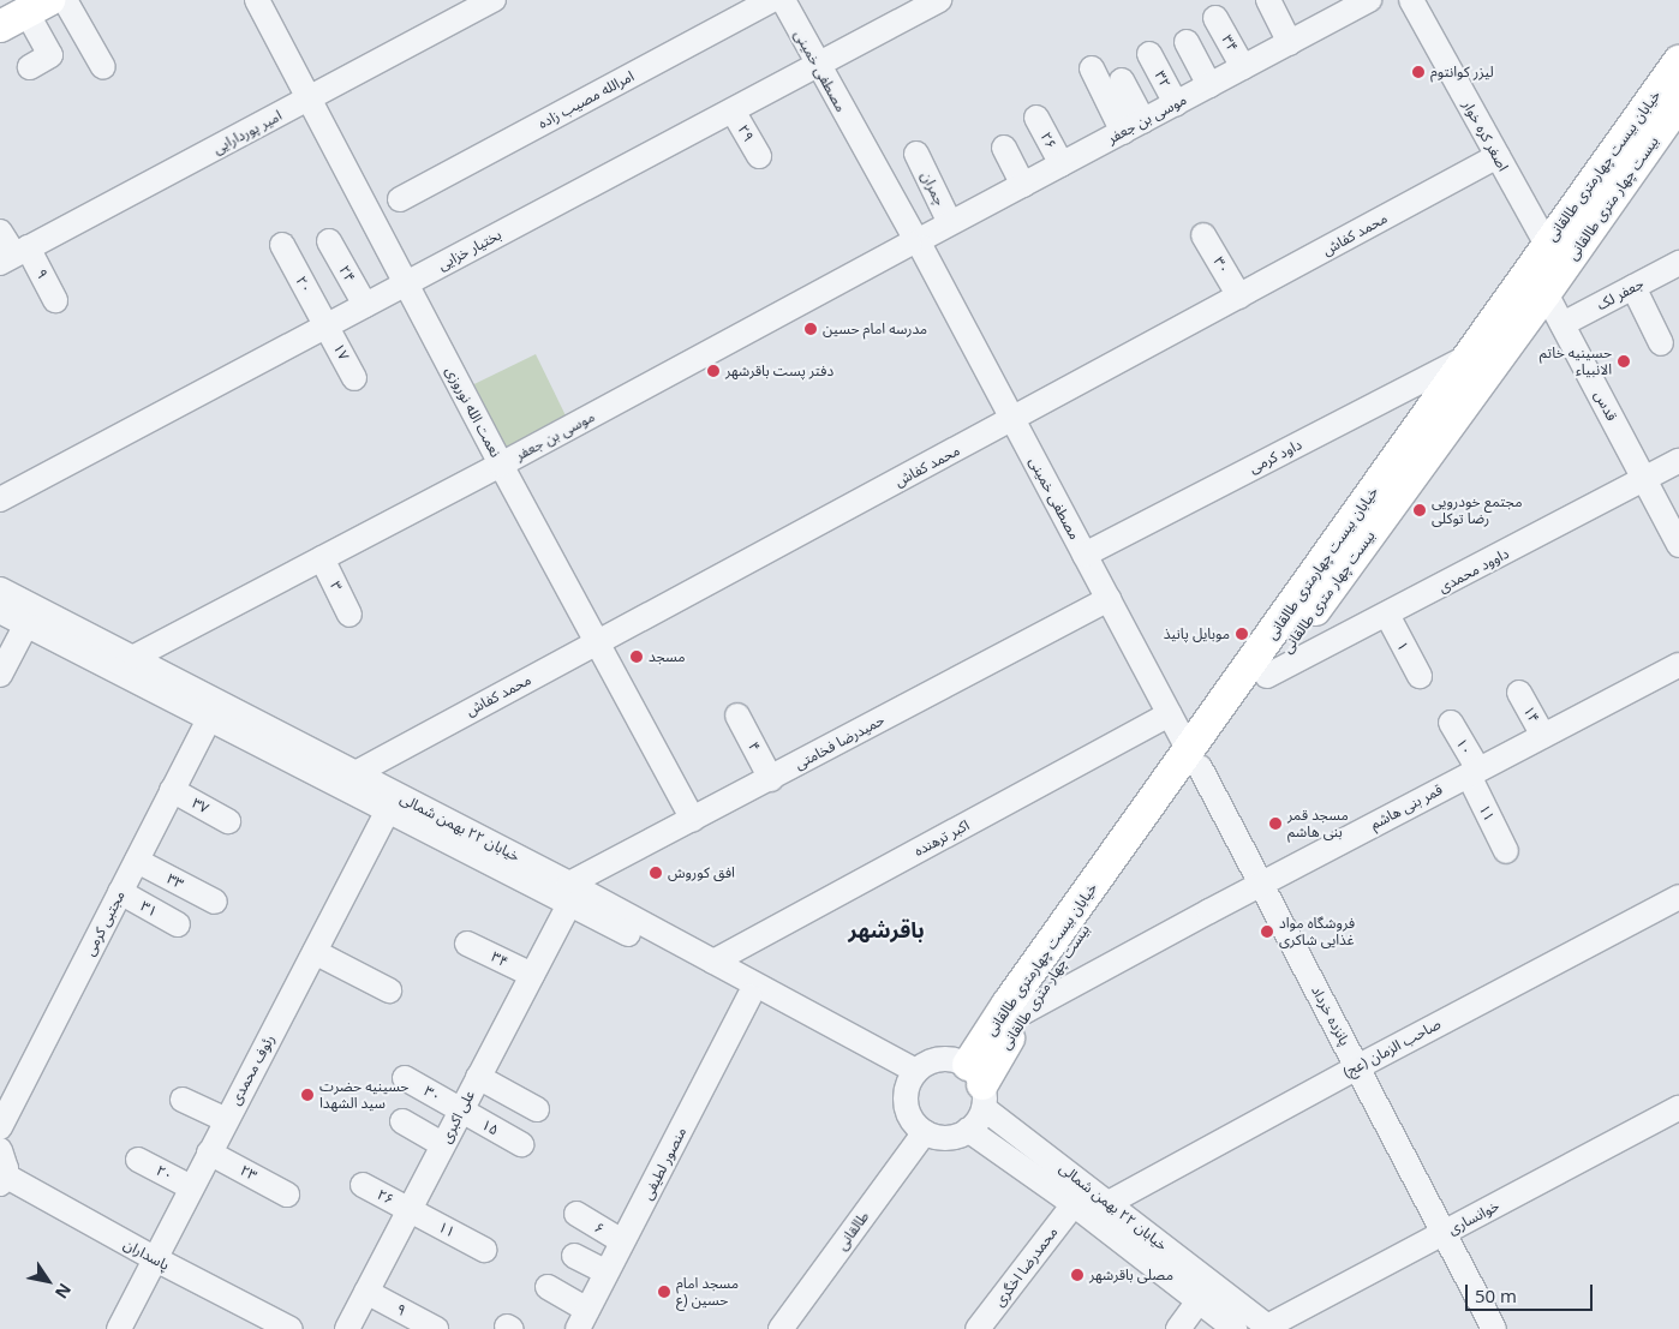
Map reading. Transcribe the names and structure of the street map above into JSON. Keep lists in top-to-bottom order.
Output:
{
  "streets": {
    "main road": ["خیابان بیست چهارمتری طالقانی", "بیست چهار متری طالقانی"],
    "street": [
      "۳۴",
      "مصطفی خمینی",
      "۳۲",
      "امرالله مصیب زاده",
      "موسی بن جعفر",
      "امیر پوردارایی",
      "۲۹",
      "اصغر کره خوار",
      "۲۶",
      "چمران",
      "محمد کفاش",
      "بختیار خزایی",
      "۳۰",
      "۹",
      "۲۴",
      "۲۰",
      "جعفر لک",
      "۱۷",
      "قدس",
      "نعمت الله نوروزی",
      "داود کرمی",
      "داوود محمدی",
      "۳",
      "۱",
      "۱۴",
      "حمیدرضا فخامتی",
      "۴",
      "۱۰",
      "۳۷",
      "قمر بنی هاشم",
      "۱۱",
      "خیابان ۲۲ بهمن شمالی",
      "اکبر ترهنده",
      "۳۳",
      "۳۱",
      "مجتبی کرمی",
      "پانزده خرداد",
      "صاحب الزمان (عج)",
      "رئوف محمدی",
      "علی اکبری",
      "۱۵",
      "منصور لطیفی",
      "۲۳",
      "خوانساری",
      "۶",
      "طالقانی",
      "پاسداران",
      "محمدرضا اخگری"
    ]
  },
  "crossings": [
    ["۳۴", "موسی بن جعفر"],
    ["۳۴", "علی اکبری"],
    ["مصطفی خمینی", "موسی بن جعفر"],
    ["مصطفی خمینی", "خیابان بیست چهارمتری طالقانی"],
    ["مصطفی خمینی", "بیست چهار متری طالقانی"],
    ["مصطفی خمینی", "محمد کفاش"],
    ["مصطفی خمینی", "بختیار خزایی"],
    ["مصطفی خمینی", "داود کرمی"],
    ["مصطفی خمینی", "حمیدرضا فخامتی"],
    ["مصطفی خمینی", "اکبر ترهنده"],
    ["مصطفی خمینی", "پانزده خرداد"],
    ["۳۲", "موسی بن جعفر"],
    ["موسی بن جعفر", "۲۶"],
    ["موسی بن جعفر", "چمران"],
    ["موسی بن جعفر", "نعمت الله نوروزی"],
    ["موسی بن جعفر", "۳"],
    ["موسی بن جعفر", "خیابان ۲۲ بهمن شمالی"],
    ["امیر پوردارایی", "۹"],
    ["امیر پوردارایی", "نعمت الله نوروزی"],
    ["۲۹", "بختیار خزایی"],
    ["اصغر کره خوار", "خیابان بیست چهارمتری طالقانی"],
    ["اصغر کره خوار", "بیست چهار متری طالقانی"],
    ["اصغر کره خوار", "محمد کفاش"],
    ["اصغر کره خوار", "قدس"],
    ["۲۶", "۱۱"],
    ["۲۶", "علی اکبری"],
    ["خیابان بیست چهارمتری طالقانی", "بیست چهار متری طالقانی"],
    ["خیابان بیست چهارمتری طالقانی", "قدس"],
    ["خیابان بیست چهارمتری طالقانی", "داود کرمی"],
    ["خیابان بیست چهارمتری طالقانی", "قمر بنی هاشم"],
    ["خیابان بیست چهارمتری طالقانی", "خیابان ۲۲ بهمن شمالی"],
    ["خیابان بیست چهارمتری طالقانی", "پانزده خرداد"],
    ["خیابان بیست چهارمتری طالقانی", "طالقانی"],
    ["بیست چهار متری طالقانی", "قدس"],
    ["بیست چهار متری طالقانی", "داوود محمدی"],
    ["بیست چهار متری طالقانی", "پانزده خرداد"],
    ["محمد کفاش", "۳۰"],
    ["محمد کفاش", "نعمت الله نوروزی"],
    ["محمد کفاش", "خیابان ۲۲ بهمن شمالی"],
    ["بختیار خزایی", "۲۴"],
    ["بختیار خزایی", "۲۰"],
    ["بختیار خزایی", "۱۷"],
    ["بختیار خزایی", "نعمت الله نوروزی"],
    ["۳۰", "علی اکبری"],
    ["۳۰", "۱۵"],
    ["۹", "علی اکبری"],
    ["۲۰", "۱۷"],
    ["۲۰", "رئوف محمدی"],
    ["جعفر لک", "قدس"],
    ["قدس", "داوود محمدی"],
    ["نعمت الله نوروزی", "حمیدرضا فخامتی"],
    ["داوود محمدی", "۱"],
    ["۱۴", "قمر بنی هاشم"],
    ["حمیدرضا فخامتی", "۴"],
    ["حمیدرضا فخامتی", "خیابان ۲۲ بهمن شمالی"],
    ["حمیدرضا فخامتی", "علی اکبری"],
    ["۱۰", "قمر بنی هاشم"],
    ["۱۰", "۱۱"],
    ["۳۷", "مجتبی کرمی"],
    ["قمر بنی هاشم", "۱۱"],
    ["قمر بنی هاشم", "پانزده خرداد"],
    ["۱۱", "علی اکبری"],
    ["خیابان ۲۲ بهمن شمالی", "اکبر ترهنده"],
    ["خیابان ۲۲ بهمن شمالی", "مجتبی کرمی"],
    ["خیابان ۲۲ بهمن شمالی", "صاحب الزمان (عج)"],
    ["خیابان ۲۲ بهمن شمالی", "رئوف محمدی"],
    ["خیابان ۲۲ بهمن شمالی", "علی اکبری"],
    ["خیابان ۲۲ بهمن شمالی", "منصور لطیفی"],
    ["خیابان ۲۲ بهمن شمالی", "خوانساری"],
    ["خیابان ۲۲ بهمن شمالی", "طالقانی"],
    ["خیابان ۲۲ بهمن شمالی", "محمدرضا اخگری"],
    ["۳۳", "مجتبی کرمی"],
    ["۳۱", "مجتبی کرمی"],
    ["پانزده خرداد", "صاحب الزمان (عج)"],
    ["پانزده خرداد", "خوانساری"],
    ["رئوف محمدی", "۲۳"],
    ["رئوف محمدی", "پاسداران"],
    ["علی اکبری", "۱۵"],
    ["منصور لطیفی", "۶"]
  ],
  "districts": ["باقرشهر"],
  "places": [
    "لیزر کوانتوم",
    "مدرسه امام حسین",
    "حسینیه خاتم الانبیاء",
    "دفتر پست باقرشهر",
    "مجتمع خودرویی رضا توکلی",
    "موبایل پانیذ",
    "مسجد",
    "مسجد قمر بنی هاشم",
    "افق کوروش",
    "فروشگاه مواد غذایی شاکری",
    "حسینیه حضرت سید الشهدا",
    "مصلی باقرشهر",
    "مسجد امام حسین (ع"
  ],
  "scale_bar": "50 m",
  "north": "bottom right"
}
